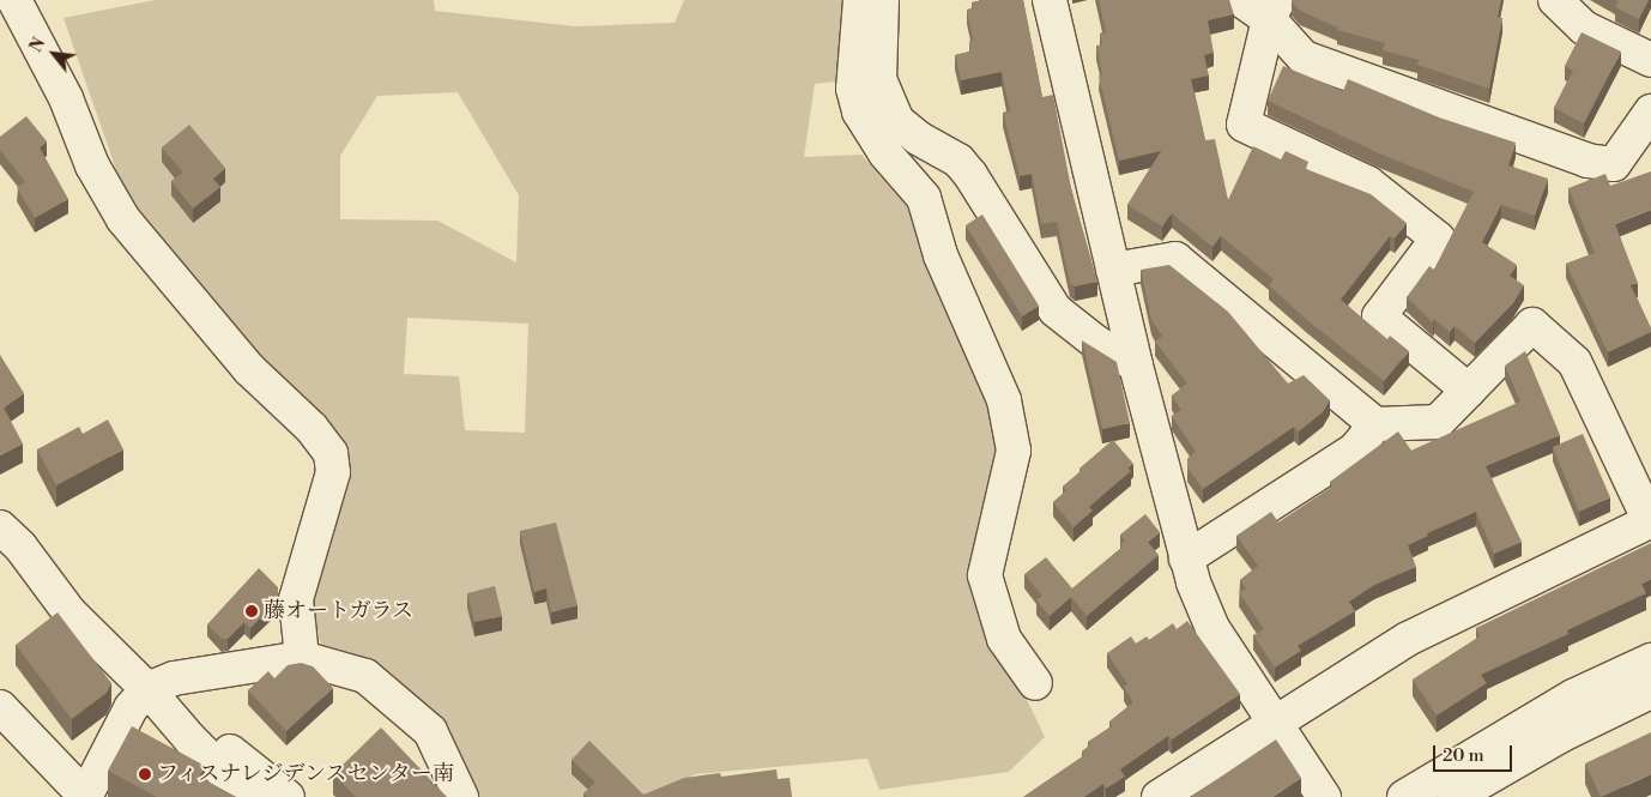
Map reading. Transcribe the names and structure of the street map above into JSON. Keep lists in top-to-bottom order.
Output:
{
  "places": ["藤オートガラス", "フィスナレジデンスセンター南"],
  "scale_bar": "20 m",
  "north": "top left"
}
